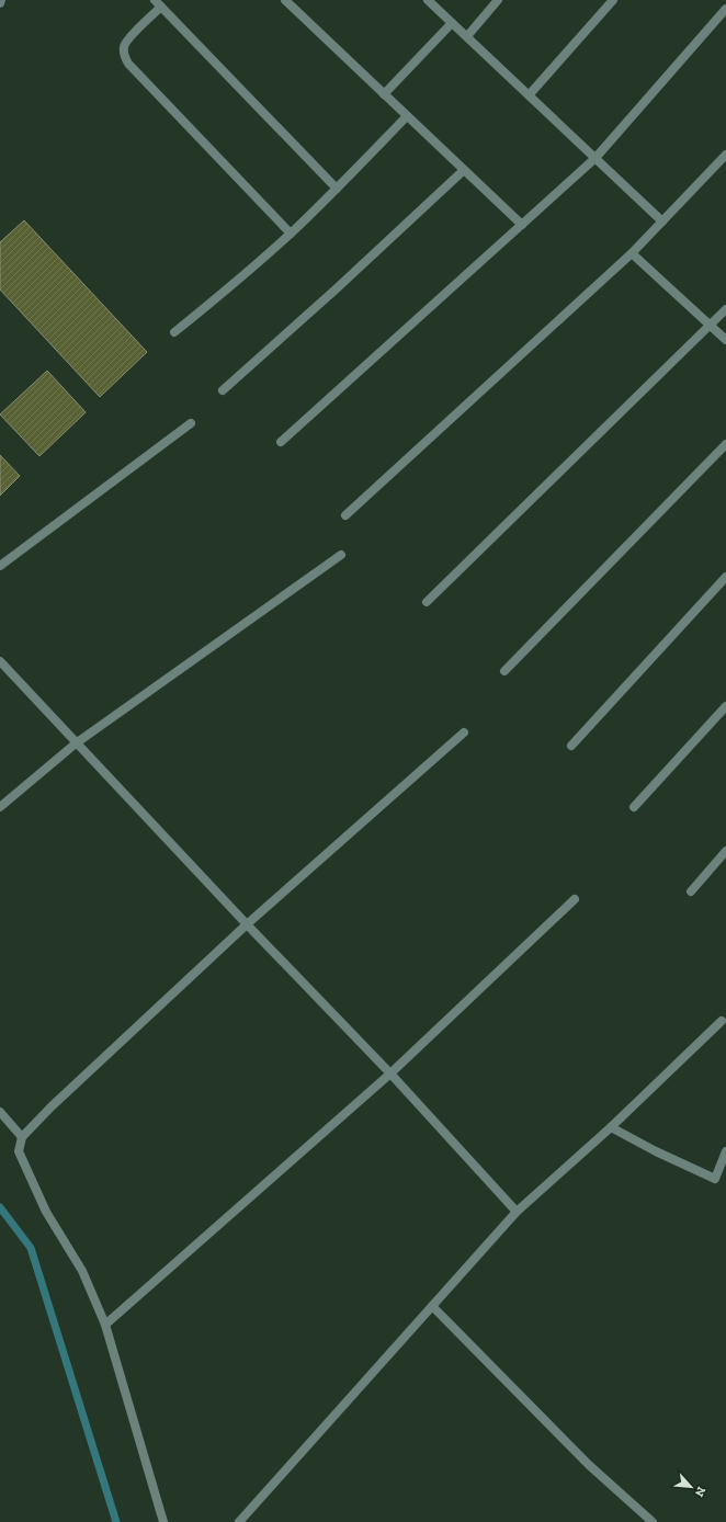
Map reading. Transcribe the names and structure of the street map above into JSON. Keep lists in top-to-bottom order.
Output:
{
  "north": "bottom right"
}
